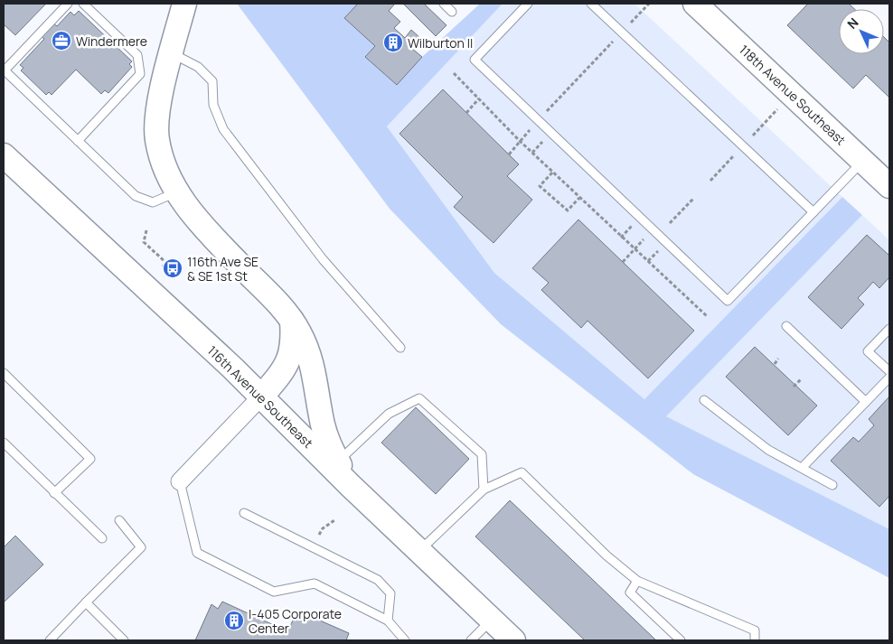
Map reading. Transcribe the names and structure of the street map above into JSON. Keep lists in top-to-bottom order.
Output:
{
  "streets": {
    "main road": ["118th Avenue Southeast", "116th Avenue Southeast"]
  },
  "places": {
    "office": ["Windermere"],
    "building": ["Wilburton II", "I-405 Corporate Center"],
    "bus stop": ["116th Ave SE & SE 1st St"]
  },
  "north": "top left"
}
